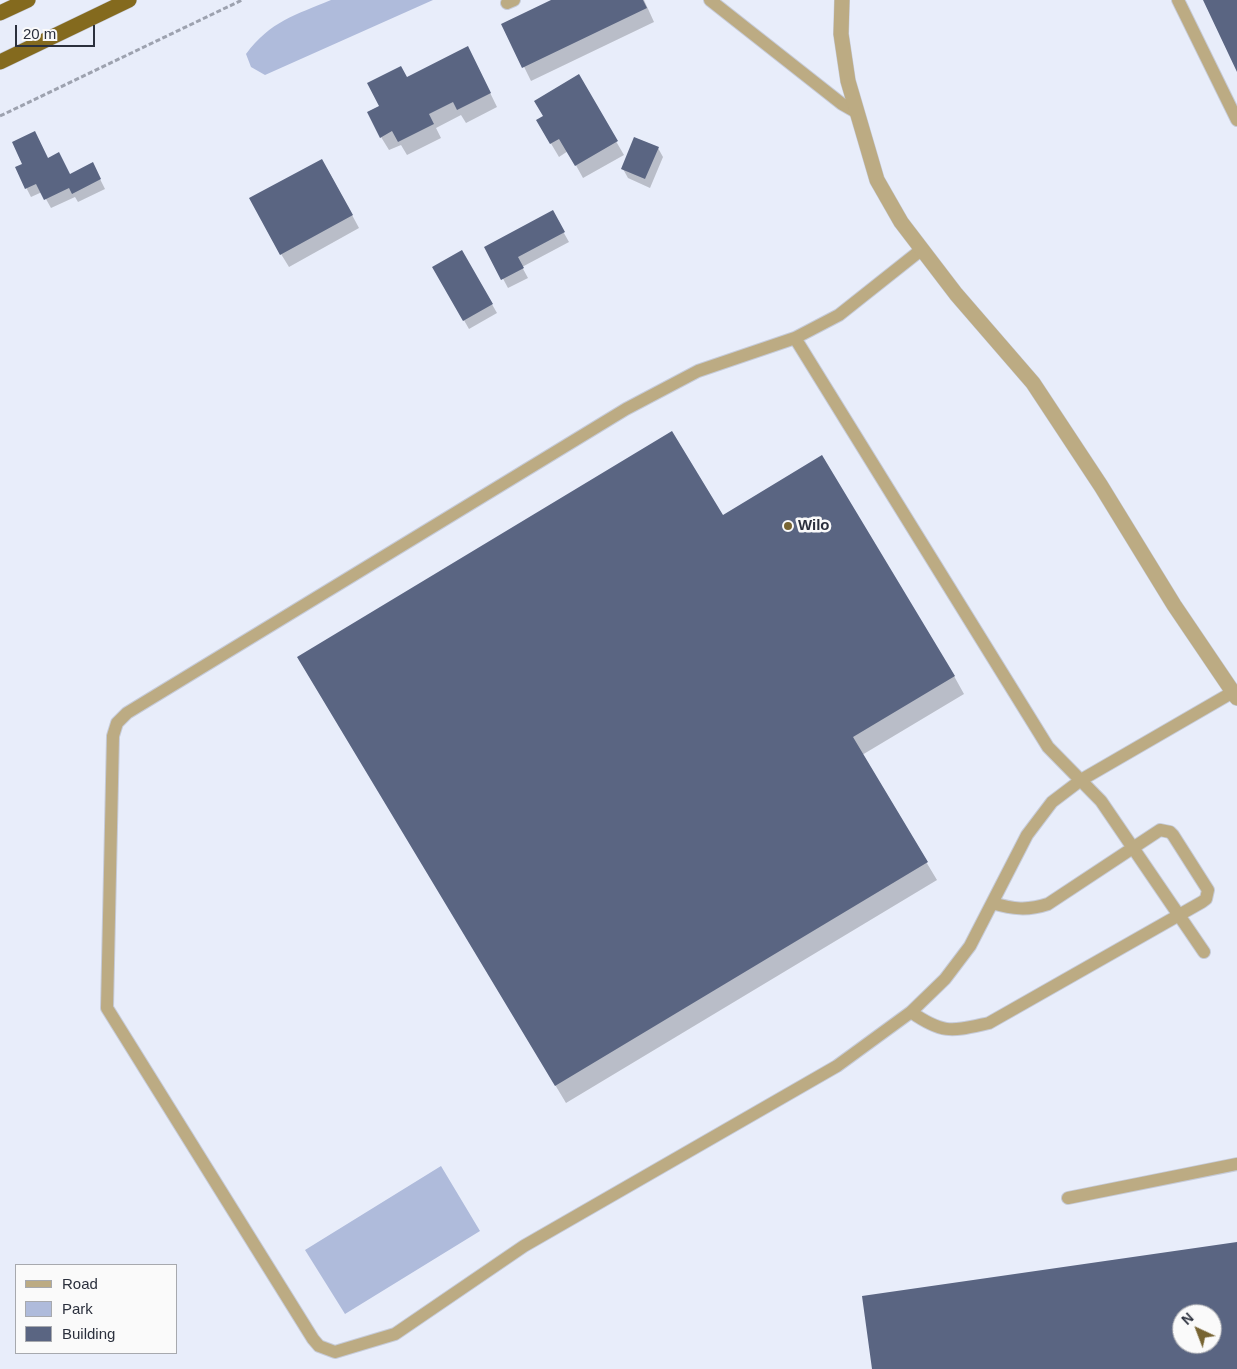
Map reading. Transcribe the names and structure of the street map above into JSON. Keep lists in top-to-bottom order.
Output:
{
  "places": ["Wilo"],
  "legend": ["Road", "Park", "Building"],
  "scale_bar": "20 m",
  "north": "top left"
}
